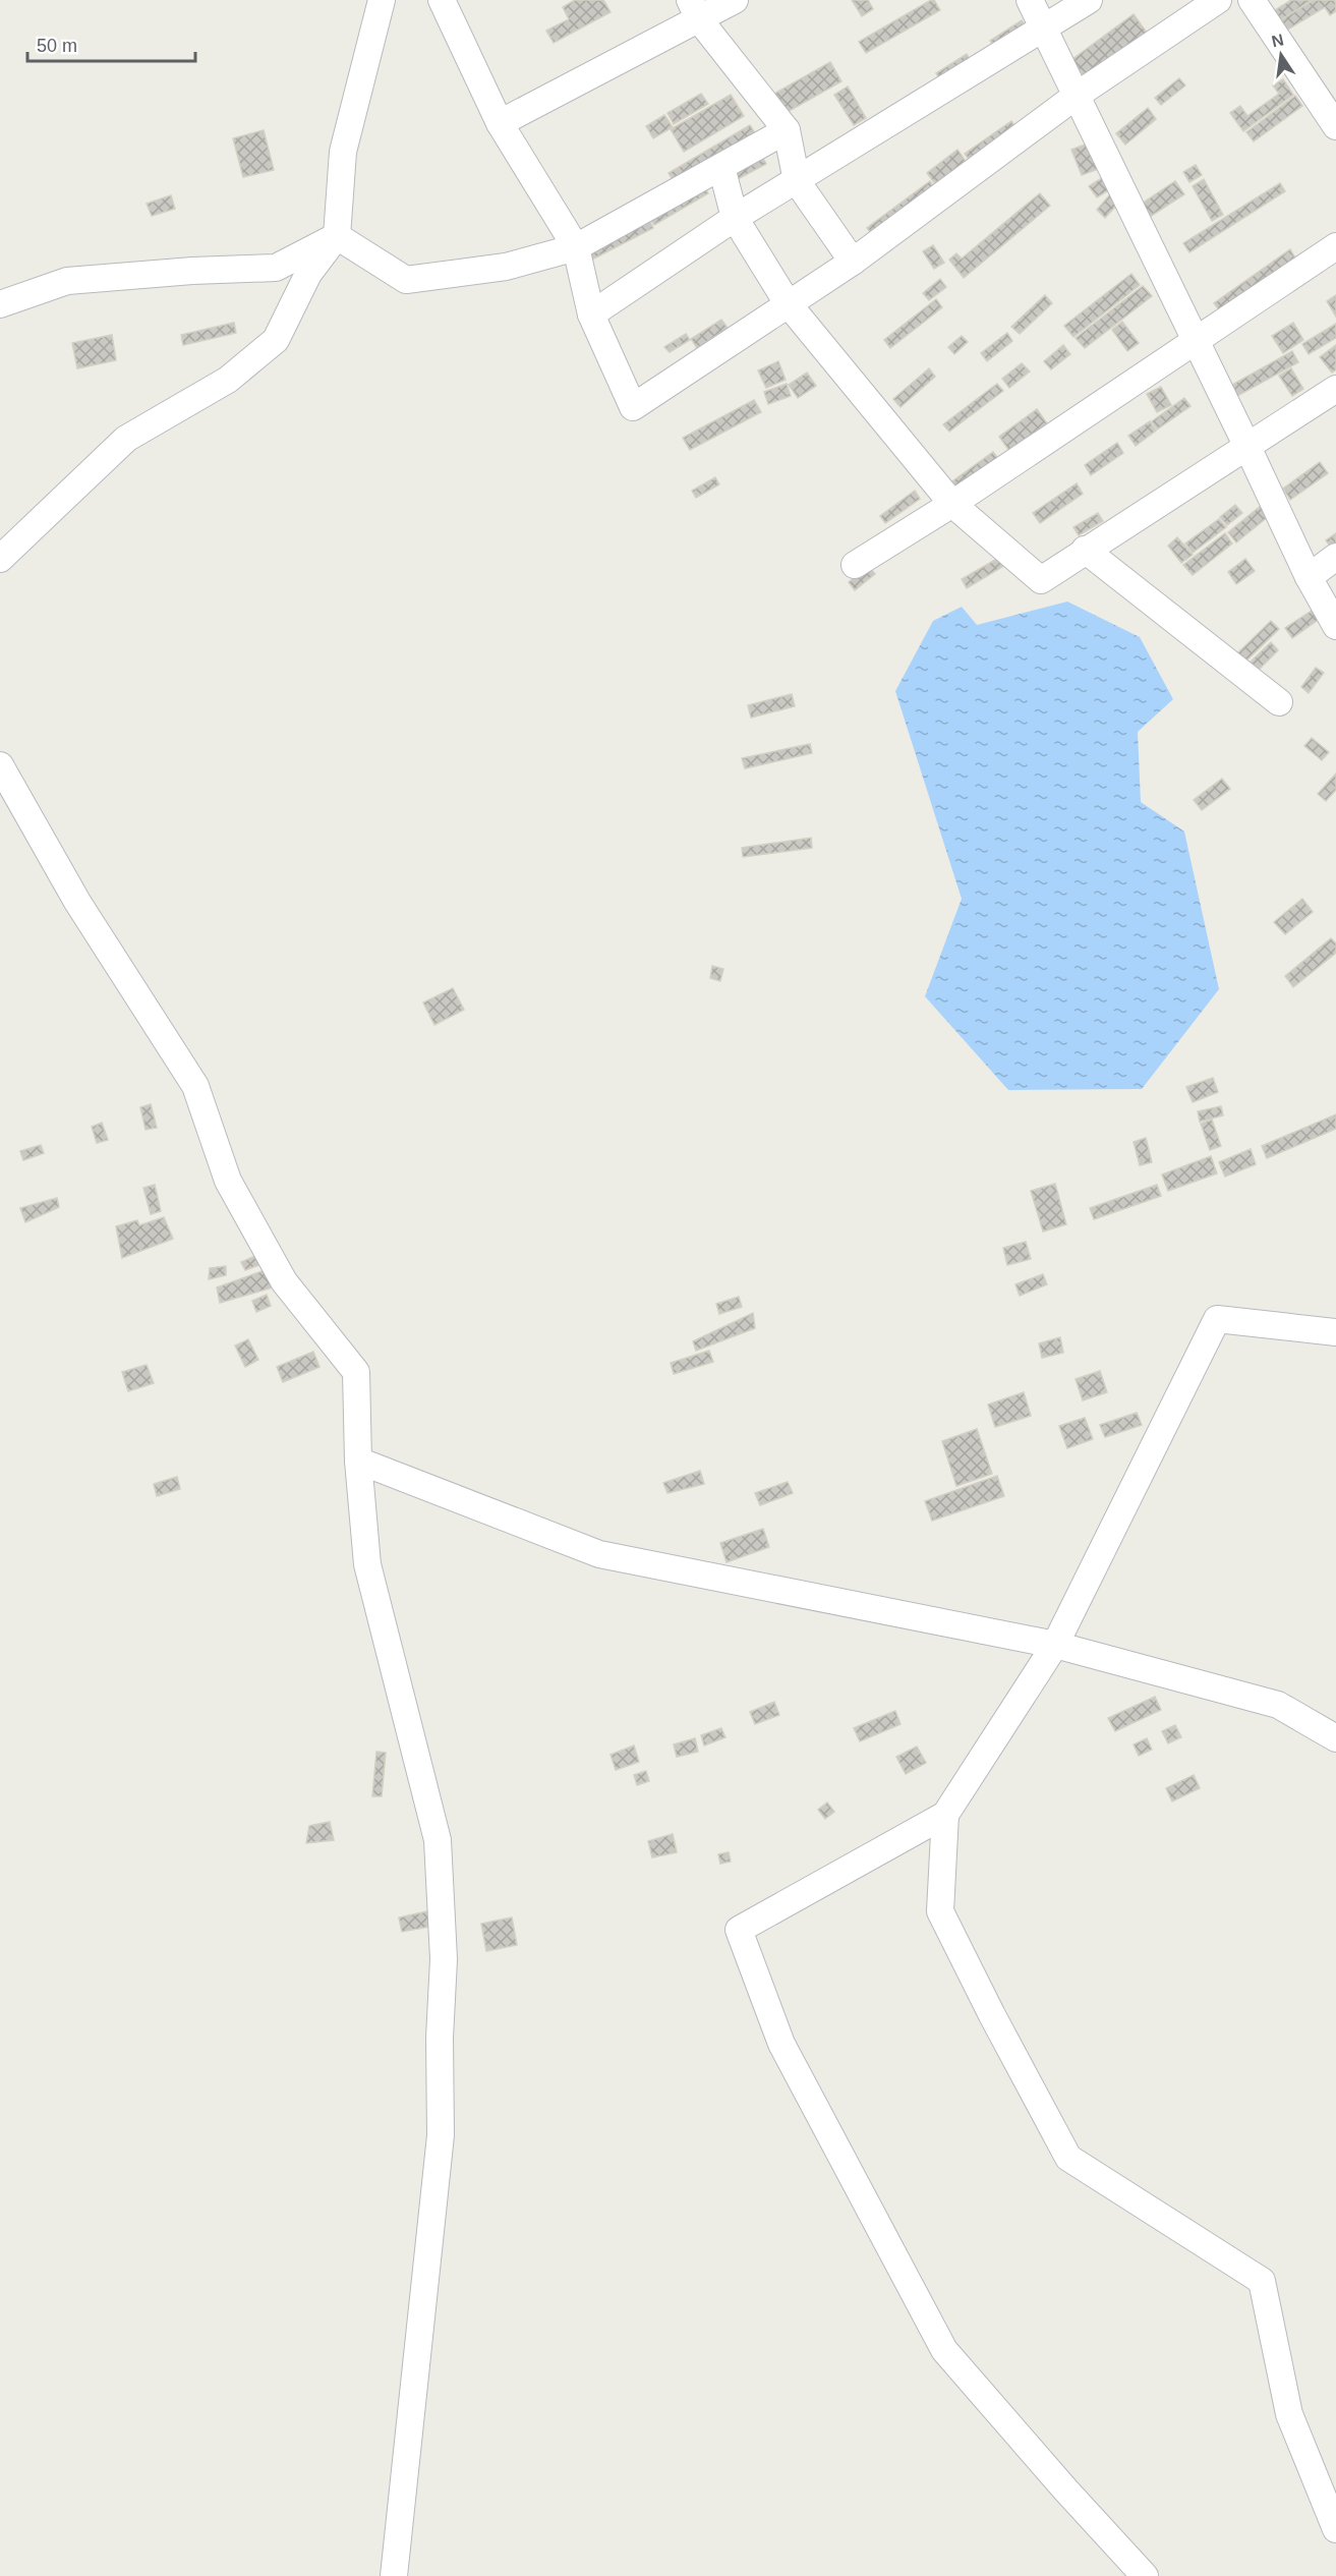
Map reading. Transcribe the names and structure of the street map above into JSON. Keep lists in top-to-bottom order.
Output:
{
  "scale_bar": "50 m",
  "north": "top"
}
